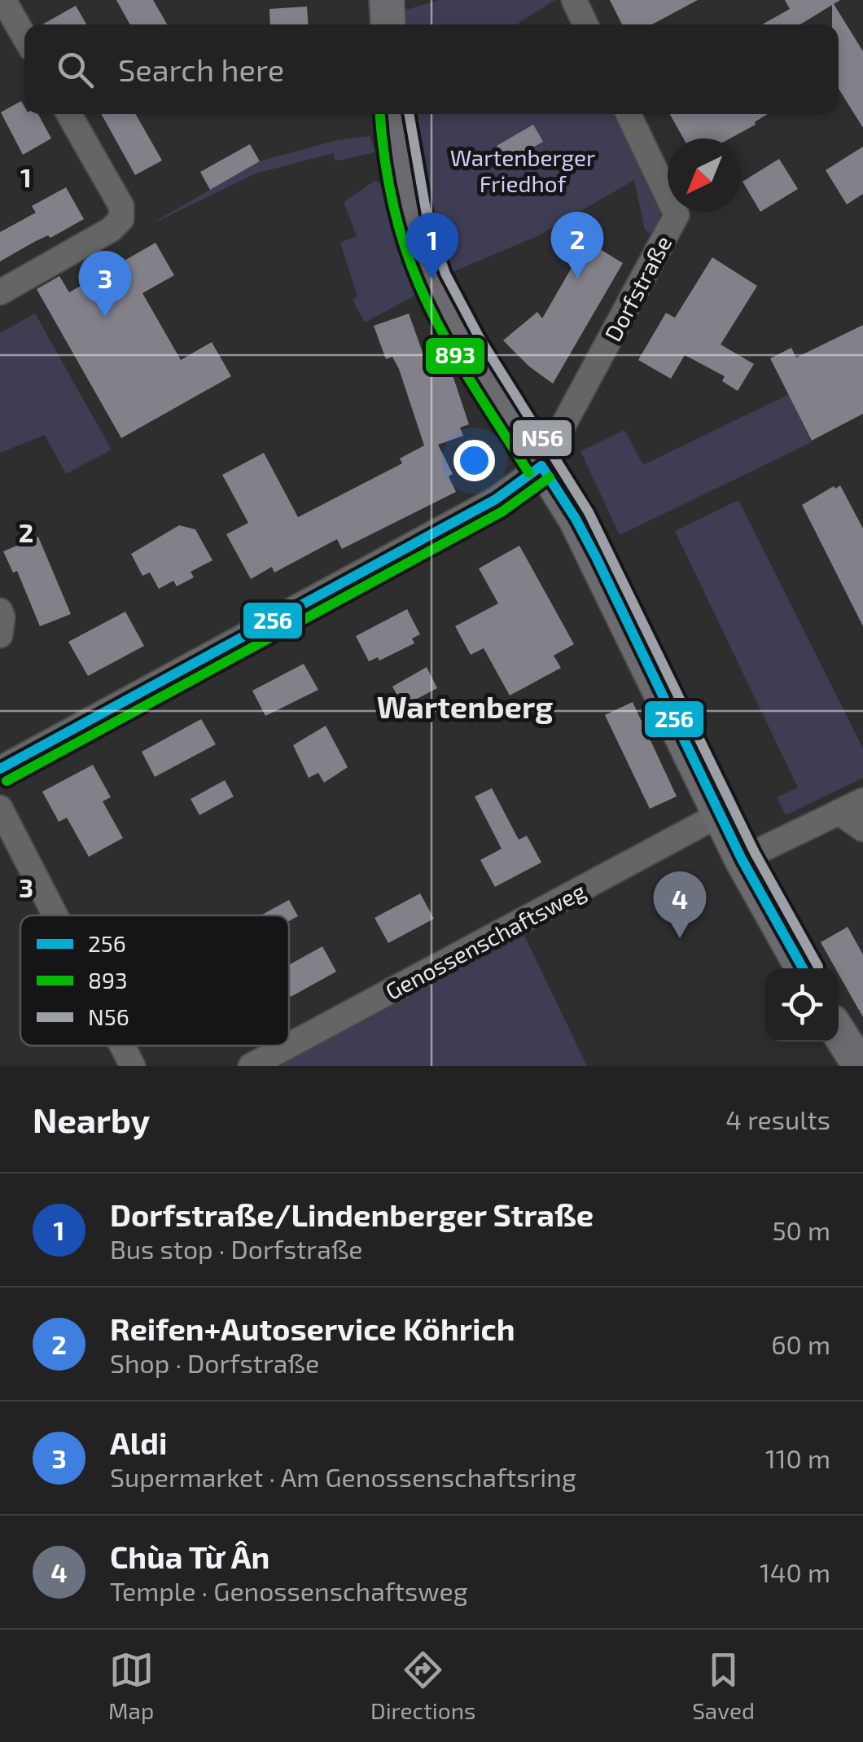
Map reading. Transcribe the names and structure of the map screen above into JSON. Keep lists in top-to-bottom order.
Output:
{
  "streets": {
    "street": ["Dorfstraße", "Genossenschaftsweg"]
  },
  "districts": ["Wartenberg"],
  "parks": ["Wartenberger Friedhof"],
  "lines": ["transit line 893", "transit line N56", "transit line 256"],
  "legend": ["256", "893", "N56"],
  "north": "bottom left",
  "page": {
    "search": "Search here",
    "pins": [
      "2",
      "1",
      "3",
      "4"
    ],
    "heading": ["Nearby", "4 results"],
    "list": [
      {
        "mark": "1",
        "name": "Dorfstraße/Lindenberger Straße",
        "note": "Bus stop · Dorfstraße",
        "value": "50 m"
      },
      {
        "mark": "2",
        "name": "Reifen+Autoservice Köhrich",
        "note": "Shop · Dorfstraße",
        "value": "60 m"
      },
      {
        "mark": "3",
        "name": "Aldi",
        "note": "Supermarket · Am Genossenschaftsring",
        "value": "110 m"
      },
      {
        "mark": "4",
        "name": "Chùa Từ Ân",
        "note": "Temple · Genossenschaftsweg",
        "value": "140 m"
      }
    ],
    "nav": ["Map", "Directions", "Saved"]
  },
  "grid": {
    "rows": ["1", "2", "3"]
  }
}
